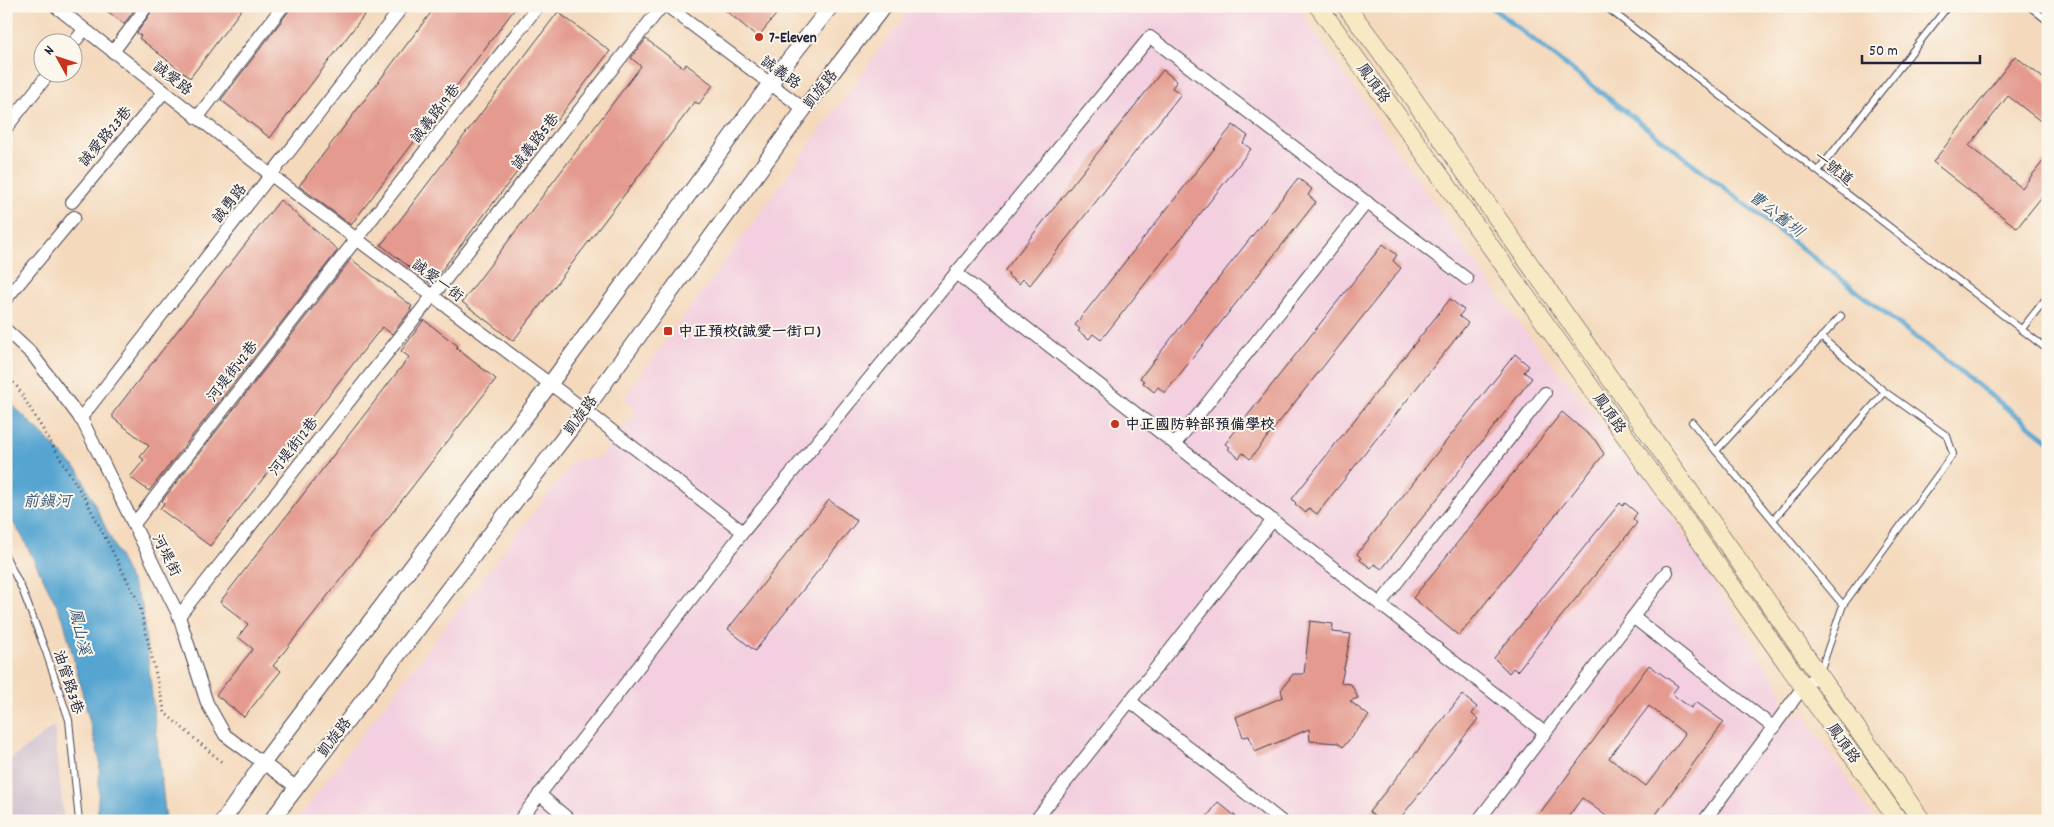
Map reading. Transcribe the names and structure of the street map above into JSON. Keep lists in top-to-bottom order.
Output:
{
  "streets": {
    "main road": ["鳳頂路"],
    "street": [
      "誠義路",
      "誠愛路",
      "凱旋路",
      "誠義路19巷",
      "誠愛路23巷",
      "誠義路5巷",
      "誠勇路",
      "誠愛一街",
      "河堤街42巷",
      "河堤街12巷",
      "河堤街"
    ],
    "lane": ["一號道", "油管路3巷"]
  },
  "crossings": [
    ["誠義路", "凱旋路"],
    ["誠愛路", "誠愛路23巷"],
    ["誠愛路", "誠勇路"],
    ["誠愛路", "誠愛一街"],
    ["凱旋路", "誠愛一街"],
    ["凱旋路", "河堤街"],
    ["誠義路19巷", "誠愛一街"],
    ["誠義路19巷", "河堤街42巷"],
    ["誠義路5巷", "誠愛一街"],
    ["誠義路5巷", "河堤街12巷"],
    ["誠勇路", "誠愛一街"],
    ["誠勇路", "河堤街"],
    ["誠愛一街", "河堤街42巷"],
    ["誠愛一街", "河堤街12巷"],
    ["河堤街42巷", "河堤街"],
    ["河堤街12巷", "河堤街"]
  ],
  "water": ["曹公舊圳", "前鎮河", "鳳山溪"],
  "places": {
    "other": ["7-Eleven", "中正國防幹部預備學校"],
    "transit": ["中正預校(誠愛一街口)"]
  },
  "scale_bar": "50 m",
  "north": "top left"
}
